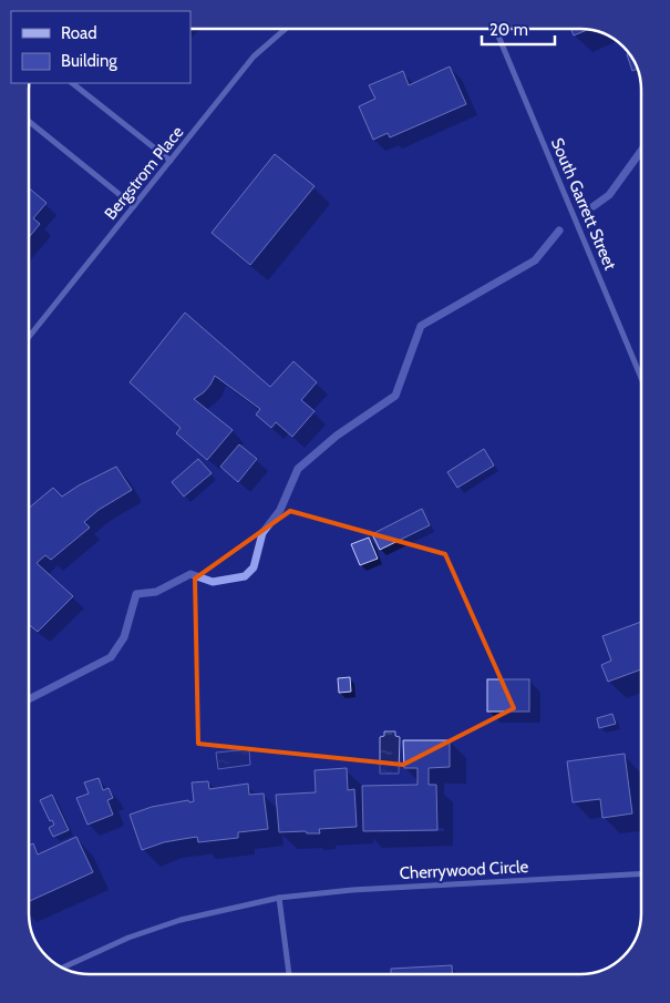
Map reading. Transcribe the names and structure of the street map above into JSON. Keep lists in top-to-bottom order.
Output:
{
  "streets": {
    "street": ["Bergstrom Place", "South Garrett Street", "Cherrywood Circle"]
  },
  "legend": ["Road", "Building"],
  "scale_bar": "20 m"
}
